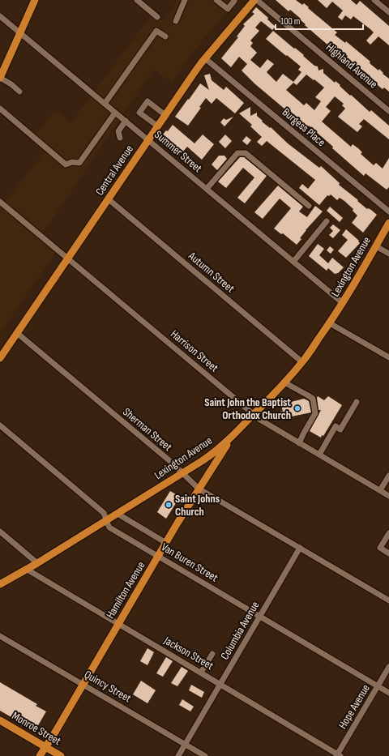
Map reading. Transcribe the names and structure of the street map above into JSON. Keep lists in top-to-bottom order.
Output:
{
  "streets": {
    "main road": [
      "Central Avenue",
      "Lexington Avenue",
      "Hamilton Avenue",
      "Monroe Street"
    ],
    "street": [
      "Highland Avenue",
      "Burgess Place",
      "Summer Street",
      "Autumn Street",
      "Harrison Street",
      "Sherman Street",
      "Van Buren Street",
      "Columbia Avenue",
      "Jackson Street",
      "Quincy Street",
      "Hope Avenue"
    ]
  },
  "crossings": [
    ["Burgess Place", "Central Avenue"],
    ["Summer Street", "Central Avenue"],
    ["Summer Street", "Lexington Avenue"],
    ["Central Avenue", "Autumn Street"],
    ["Central Avenue", "Harrison Street"],
    ["Central Avenue", "Sherman Street"],
    ["Lexington Avenue", "Autumn Street"],
    ["Lexington Avenue", "Harrison Street"],
    ["Lexington Avenue", "Sherman Street"],
    ["Lexington Avenue", "Van Buren Street"],
    ["Lexington Avenue", "Hamilton Avenue"],
    ["Lexington Avenue", "Jackson Street"],
    ["Sherman Street", "Hamilton Avenue"],
    ["Sherman Street", "Columbia Avenue"],
    ["Van Buren Street", "Hamilton Avenue"],
    ["Van Buren Street", "Columbia Avenue"],
    ["Van Buren Street", "Hope Avenue"],
    ["Hamilton Avenue", "Jackson Street"],
    ["Hamilton Avenue", "Quincy Street"],
    ["Hamilton Avenue", "Monroe Street"],
    ["Columbia Avenue", "Jackson Street"],
    ["Columbia Avenue", "Quincy Street"],
    ["Jackson Street", "Hope Avenue"]
  ],
  "places": ["Saint John the Baptist Orthodox Church", "Saint Johns Church"],
  "scale_bar": "100 m"
}
